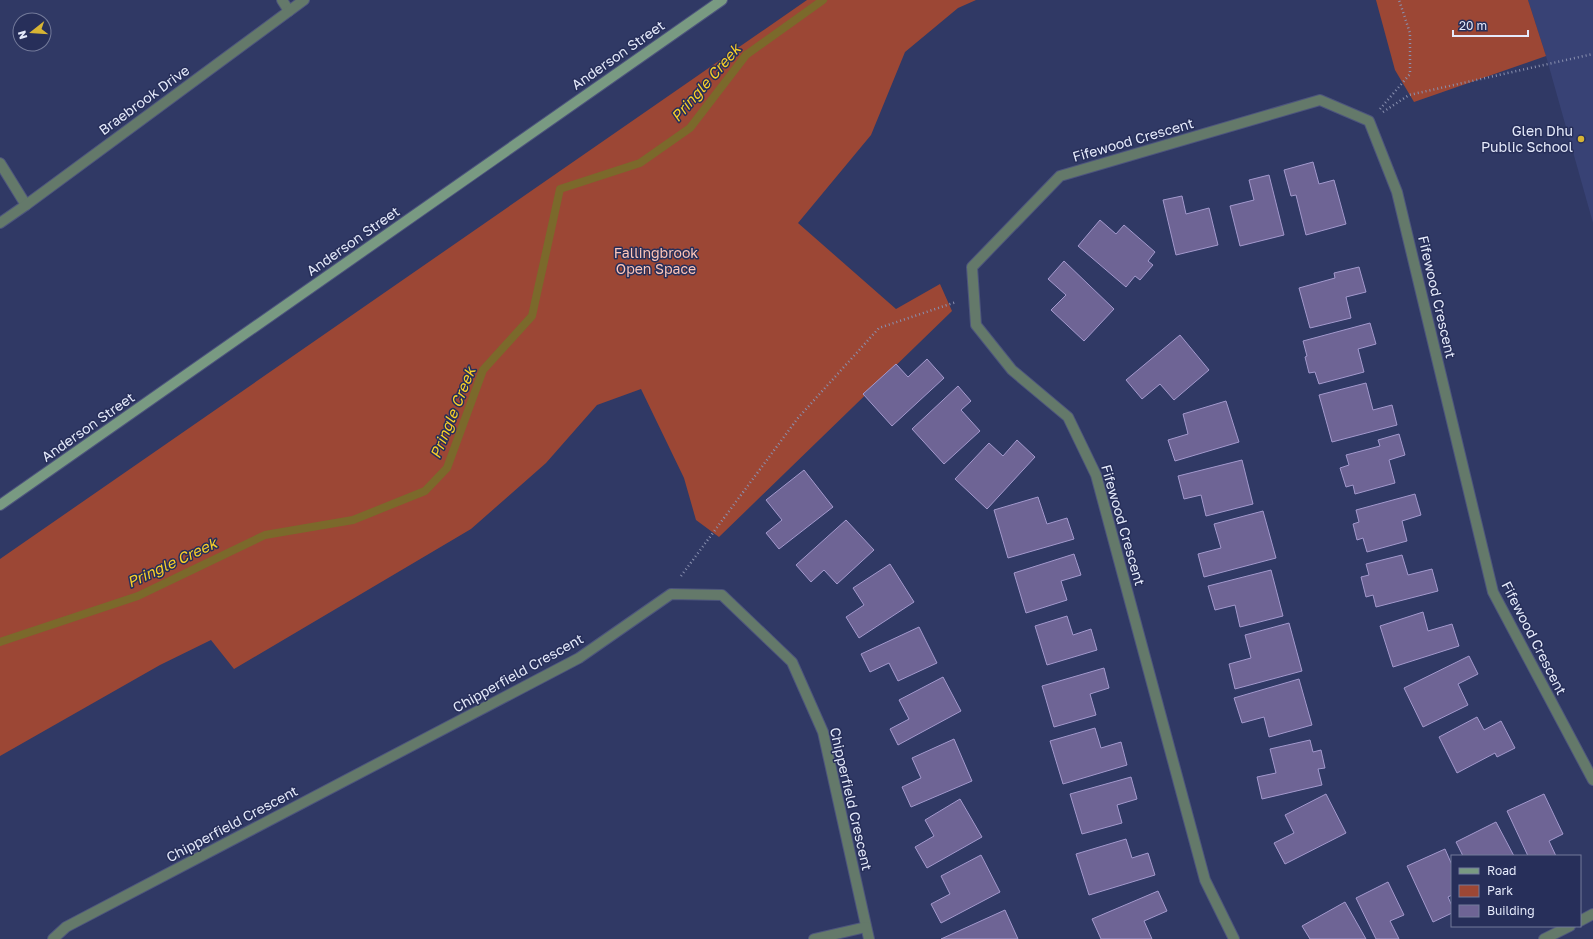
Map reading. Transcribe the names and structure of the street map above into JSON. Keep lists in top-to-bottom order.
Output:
{
  "streets": {
    "street": [
      "Anderson Street",
      "Braebrook Drive",
      "Fifewood Crescent",
      "Chipperfield Crescent"
    ]
  },
  "water": ["Pringle Creek"],
  "parks": ["Fallingbrook Open Space"],
  "places": ["Glen Dhu Public School"],
  "legend": ["Road", "Park", "Building"],
  "scale_bar": "20 m",
  "north": "left"
}
